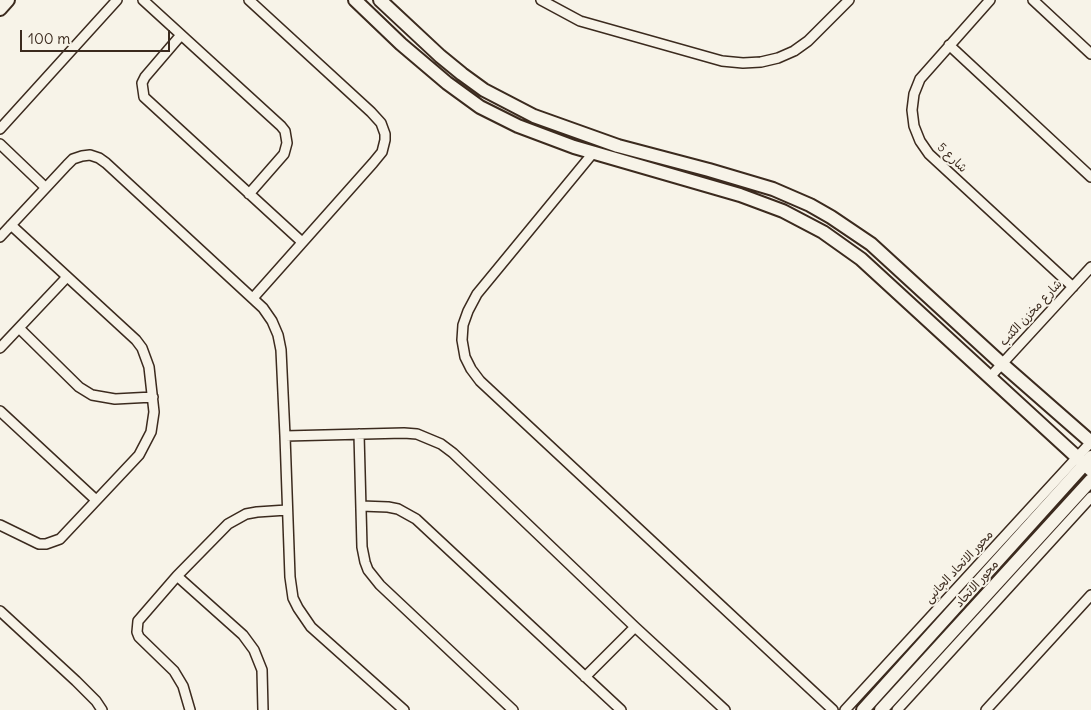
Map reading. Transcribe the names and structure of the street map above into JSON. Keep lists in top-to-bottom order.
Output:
{
  "streets": {
    "street": [
      "شارع 5",
      "شارع مخزن الكتب",
      "محور الاتحاد الجانبى",
      "محور الاتحاد"
    ]
  },
  "crossings": [
    ["شارع 5", "شارع مخزن الكتب"],
    ["محور الاتحاد الجانبى", "محور الاتحاد"]
  ],
  "scale_bar": "100 m"
}
